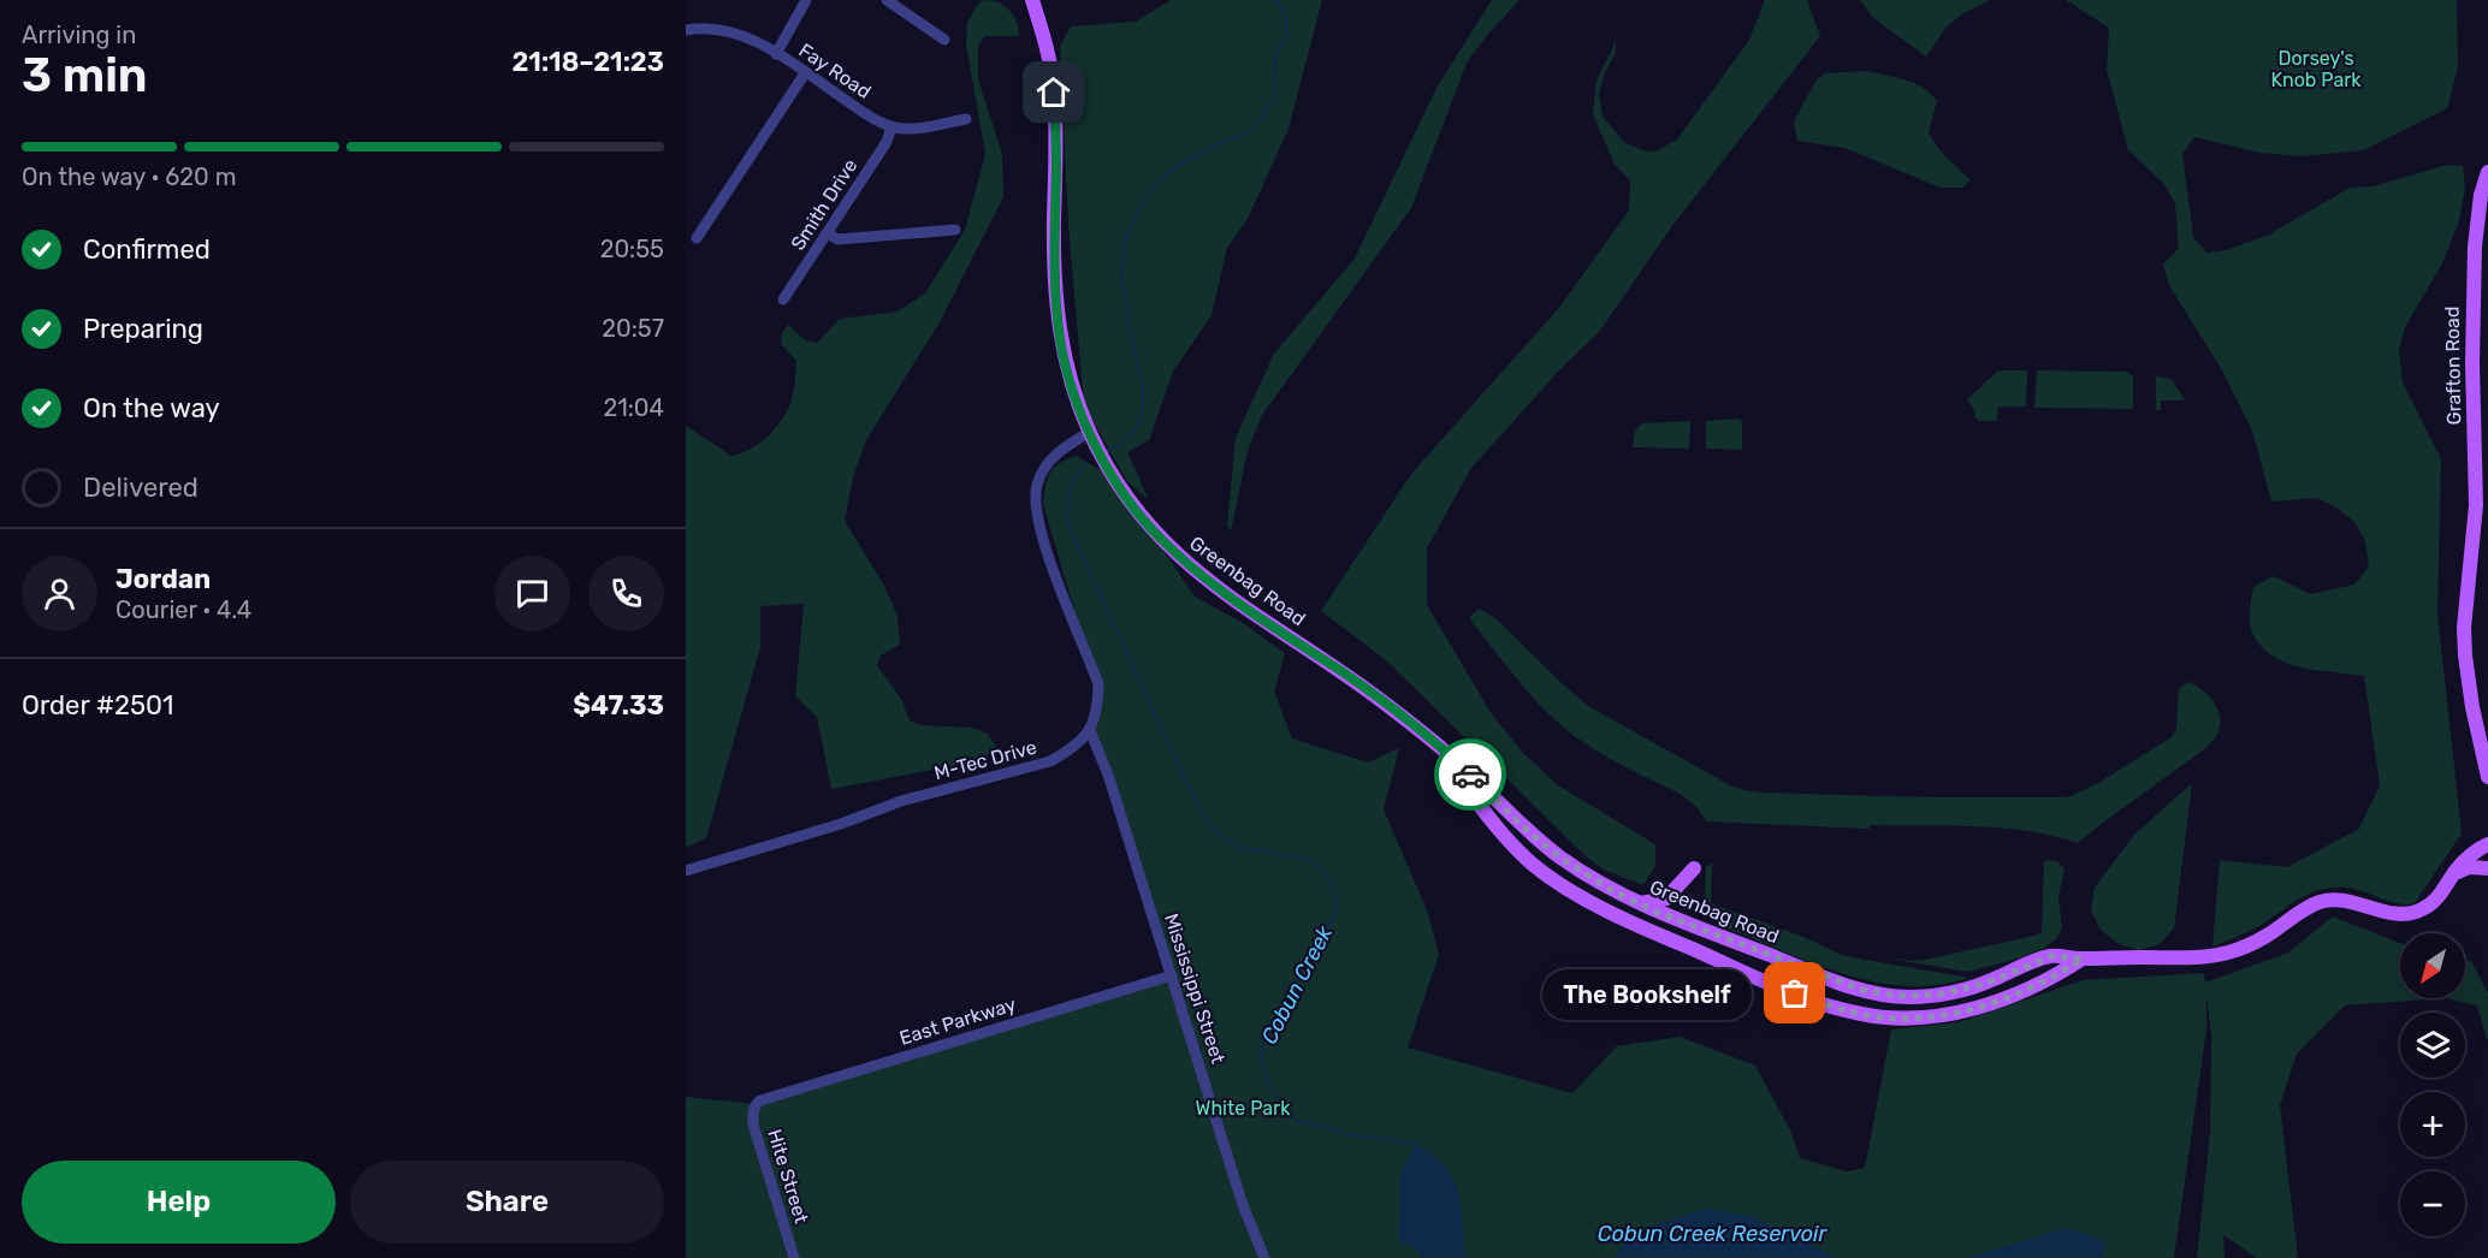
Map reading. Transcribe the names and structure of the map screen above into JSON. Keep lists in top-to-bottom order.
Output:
{
  "streets": {
    "main road": ["Grafton Road", "Greenbag Road"],
    "street": [
      "Fay Road",
      "Smith Drive",
      "M-Tec Drive",
      "Mississippi Street",
      "East Parkway",
      "Hite Street"
    ]
  },
  "crossings": [
    ["Fay Road", "Smith Drive"],
    ["M-Tec Drive", "Mississippi Street"],
    ["Mississippi Street", "East Parkway"],
    ["East Parkway", "Hite Street"]
  ],
  "water": ["Cobun Creek", "Cobun Creek Reservoir"],
  "parks": ["Dorsey's Knob Park", "White Park"],
  "places": ["The Bookshelf"],
  "north": "bottom left",
  "page": {
    "heading": ["3 min", "Arriving in", "21:18–21:23"],
    "panel": [
      "Jordan",
      "Courier · 4.4",
      "Order #2501",
      "$47.33"
    ],
    "bar": "On the way · 620 m",
    "list": [
      ["Confirmed", "20:55"],
      ["Preparing", "20:57"],
      ["On the way", "21:04"],
      "Delivered"
    ],
    "map_buttons": ["+", "−"],
    "bubble": "The Bookshelf",
    "buttons": ["Help", "Share"]
  }
}
